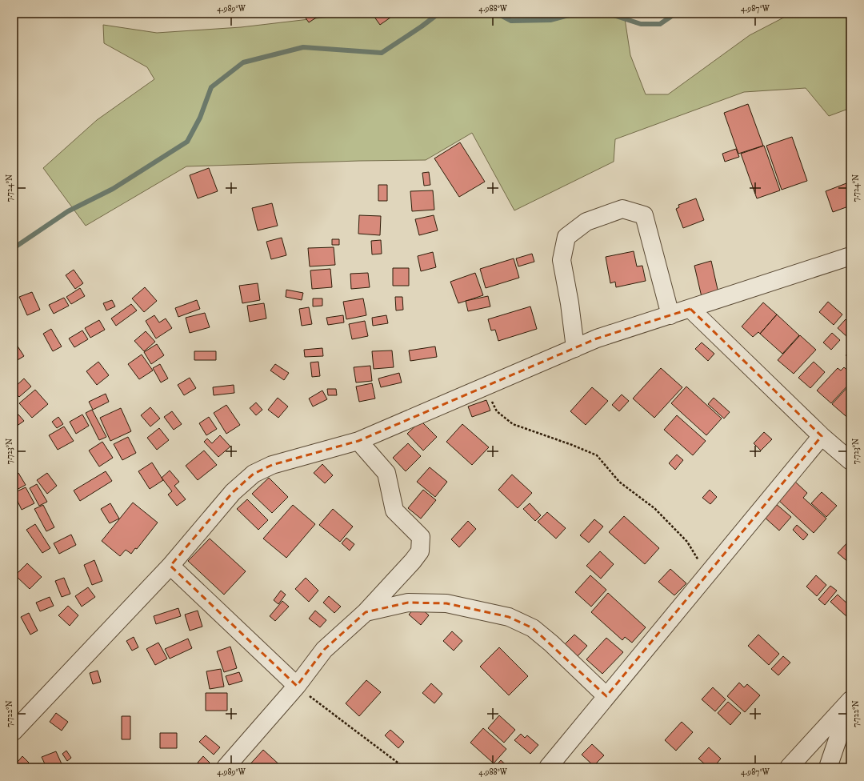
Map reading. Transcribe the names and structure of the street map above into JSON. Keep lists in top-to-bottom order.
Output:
{
  "coordinates": [
    "4.989°W",
    "4.988°W",
    "4.987°W",
    "7.724°N",
    "7.723°N",
    "7.722°N"
  ]
}
